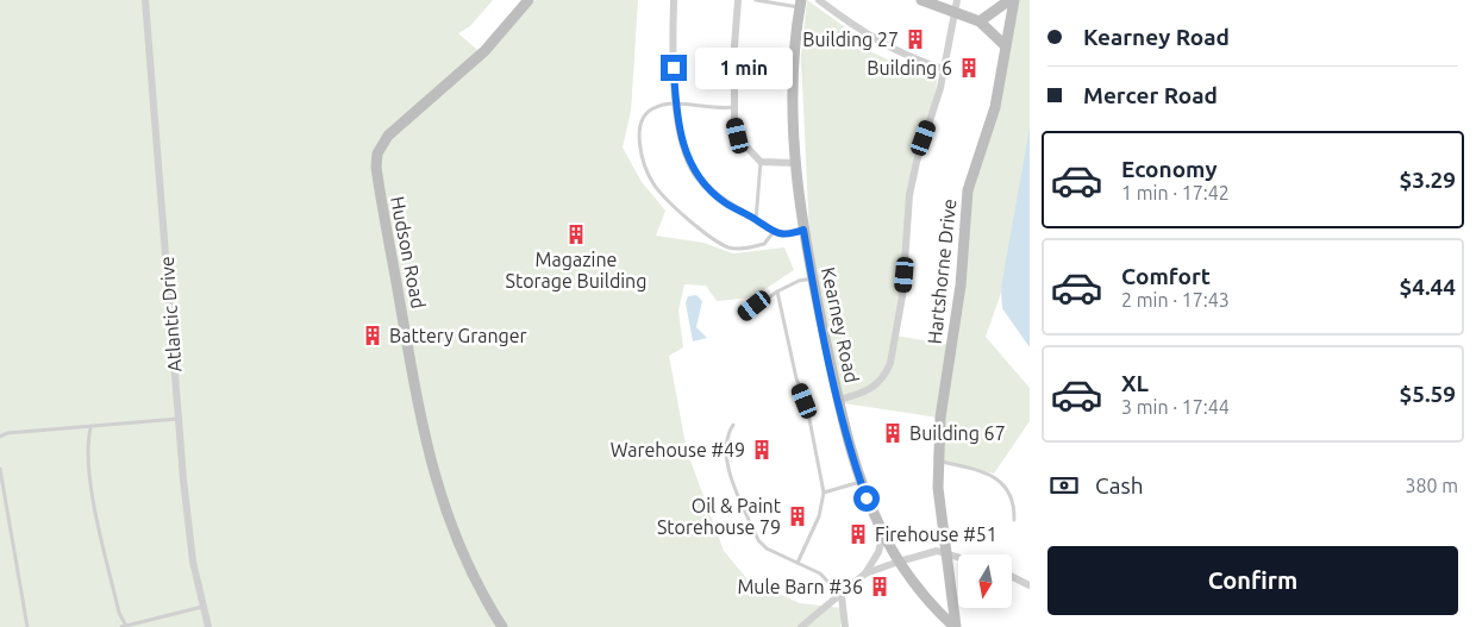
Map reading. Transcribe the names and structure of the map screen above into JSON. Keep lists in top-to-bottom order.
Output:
{
  "streets": {
    "street": [
      "Hudson Road",
      "Hartshorne Drive",
      "Atlantic Drive",
      "Kearney Road"
    ]
  },
  "crossings": [
    ["Hartshorne Drive", "Kearney Road"]
  ],
  "places": {
    "building": [
      "Building 27",
      "Building 6",
      "Magazine Storage Building",
      "Battery Granger",
      "Building 67",
      "Warehouse #49",
      "Oil & Paint Storehouse 79",
      "Firehouse #51",
      "Mule Barn #36"
    ]
  },
  "north": "bottom",
  "page": {
    "banner": ["Kearney Road", "Mercer Road"],
    "bubble": "1 min",
    "list": [
      {
        "name": "Economy",
        "note": "1 min · 17:42",
        "value": "$3.29"
      },
      {
        "name": "Comfort",
        "note": "2 min · 17:43",
        "value": "$4.44"
      },
      {
        "name": "XL",
        "note": "3 min · 17:44",
        "value": "$5.59"
      }
    ],
    "pay": ["Cash", "380 m"],
    "buttons": "Confirm"
  }
}
